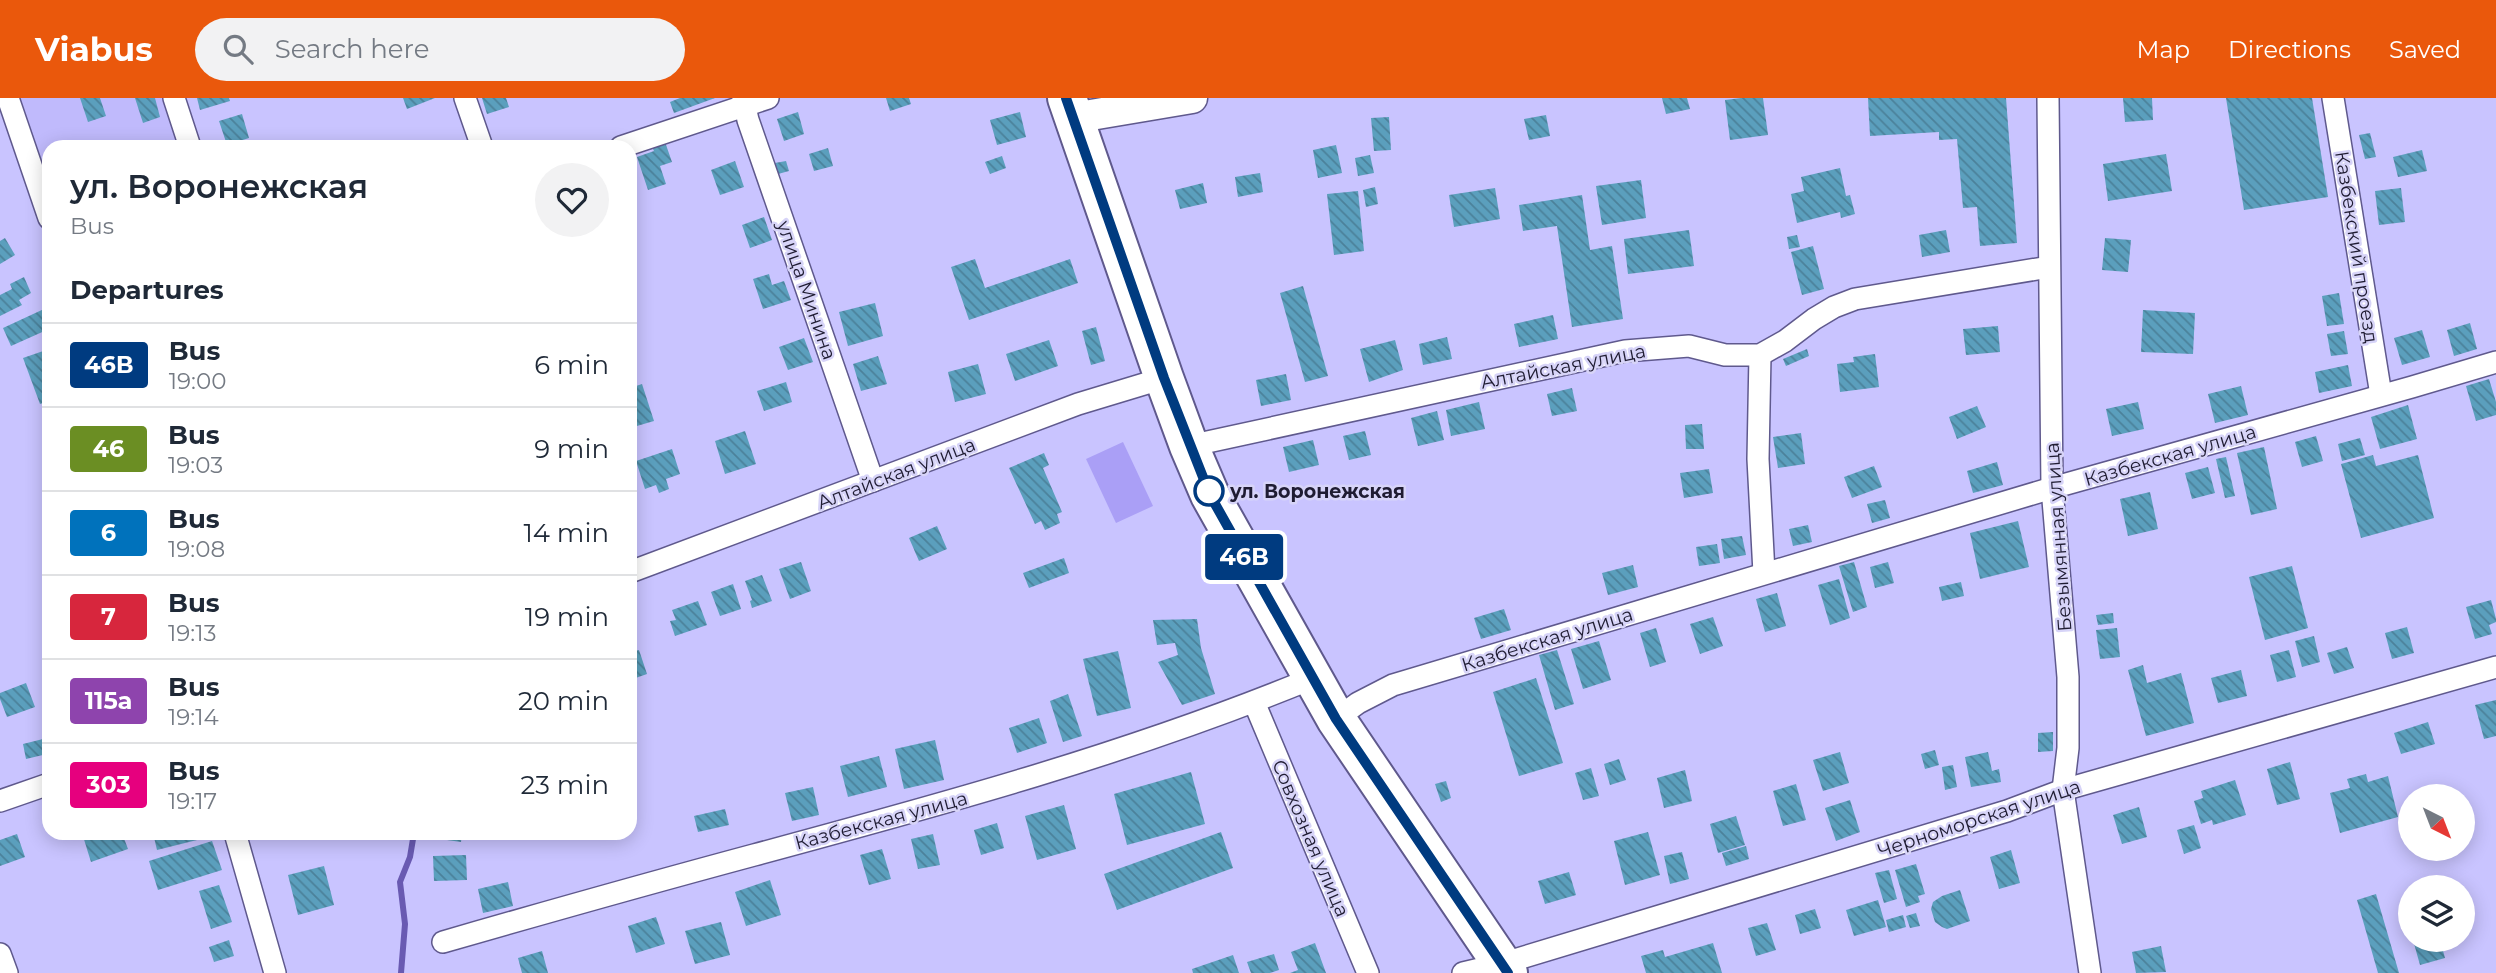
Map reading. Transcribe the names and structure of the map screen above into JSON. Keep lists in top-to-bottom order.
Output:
{
  "streets": {
    "street": [
      "Казбекский проезд",
      "улица Минина",
      "Алтайская улица",
      "Казбекская улица",
      "Безымянная улица",
      "Черноморская улица",
      "Совхозная улица"
    ]
  },
  "crossings": [
    ["Казбекский проезд", "Казбекская улица"],
    ["улица Минина", "Алтайская улица"],
    ["Казбекская улица", "Безымянная улица"],
    ["Казбекская улица", "Совхозная улица"],
    ["Безымянная улица", "Черноморская улица"]
  ],
  "places": ["ул. Воронежская"],
  "lines": ["bus line 46В"],
  "north": "bottom right",
  "page": {
    "header": "Viabus",
    "search": "Search here",
    "nav": ["Map", "Directions", "Saved"],
    "on_map": "46В",
    "heading": [
      ["ул. Воронежская", "Bus"],
      "Departures"
    ],
    "list": [
      {
        "mark": "46В",
        "name": "Bus",
        "note": "19:00",
        "value": "6 min"
      },
      {
        "mark": "46",
        "name": "Bus",
        "note": "19:03",
        "value": "9 min"
      },
      {
        "mark": "6",
        "name": "Bus",
        "note": "19:08",
        "value": "14 min"
      },
      {
        "mark": "7",
        "name": "Bus",
        "note": "19:13",
        "value": "19 min"
      },
      {
        "mark": "115а",
        "name": "Bus",
        "note": "19:14",
        "value": "20 min"
      },
      {
        "mark": "303",
        "name": "Bus",
        "note": "19:17",
        "value": "23 min"
      }
    ]
  }
}
